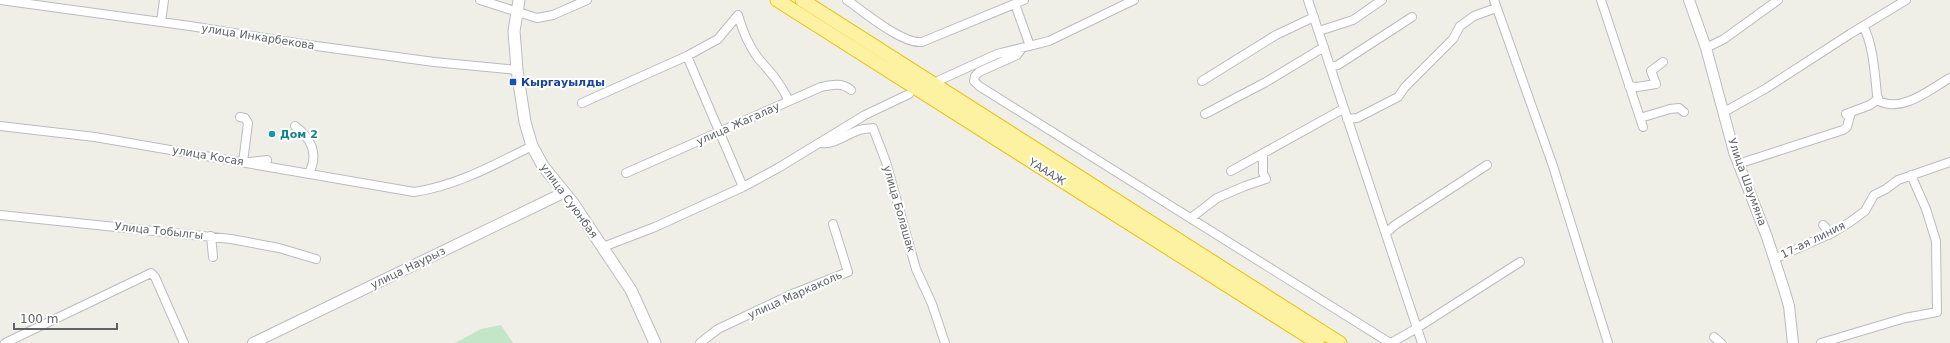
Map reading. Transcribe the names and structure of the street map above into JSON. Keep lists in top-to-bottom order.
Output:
{
  "streets": {
    "highway": ["ҮАААЖ"],
    "main road": ["улица Суюнбая"],
    "street": [
      "улица Инкарбекова",
      "улица Жагалау",
      "улица Косая",
      "Улица Шаумяна",
      "улица Болашак",
      "Улица Тобылгы",
      "17-ая линия",
      "улица Наурыз",
      "улица Маркаколь"
    ]
  },
  "crossings": [
    ["улица Инкарбекова", "улица Суюнбая"],
    ["улица Косая", "улица Суюнбая"],
    ["Улица Шаумяна", "17-ая линия"],
    ["улица Суюнбая", "улица Наурыз"]
  ],
  "places": {
    "transit": ["Кыргауылды"],
    "other": ["Дом 2"]
  },
  "scale_bar": "100 m"
}
